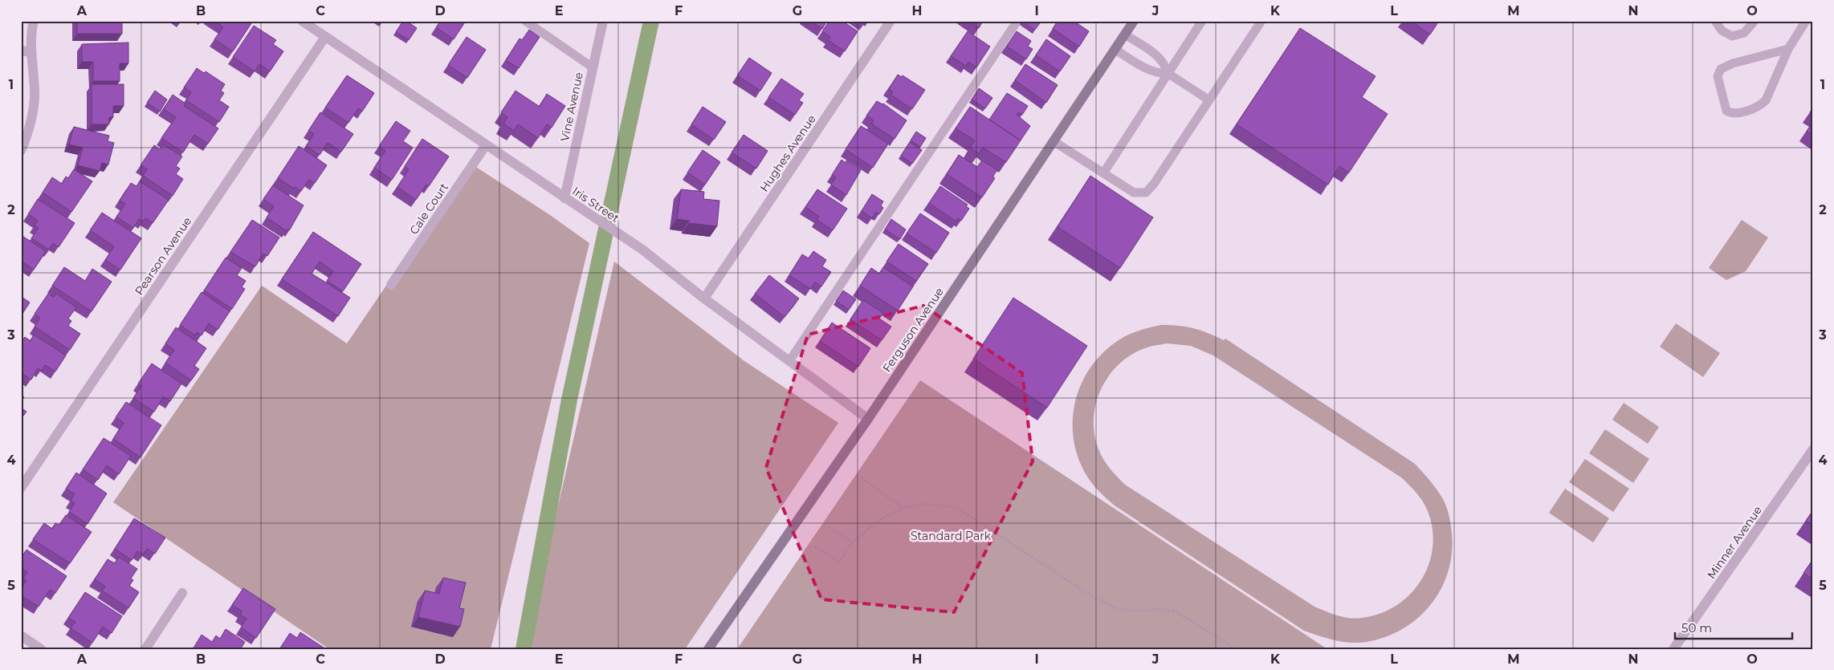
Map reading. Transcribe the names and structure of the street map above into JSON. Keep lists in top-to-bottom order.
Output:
{
  "streets": {
    "street": [
      "Vine Avenue",
      "Hughes Avenue",
      "Iris Street",
      "Cale Court",
      "Pearson Avenue",
      "Ferguson Avenue",
      "Minner Avenue"
    ]
  },
  "crossings": [
    ["Vine Avenue", "Iris Street"],
    ["Hughes Avenue", "Iris Street"],
    ["Iris Street", "Cale Court"],
    ["Iris Street", "Pearson Avenue"],
    ["Iris Street", "Ferguson Avenue"]
  ],
  "parks": ["Standard Park"],
  "scale_bar": "50 m",
  "grid": {
    "columns": [
      "A",
      "B",
      "C",
      "D",
      "E",
      "F",
      "G",
      "H",
      "I",
      "J",
      "K",
      "L",
      "M",
      "N",
      "O"
    ],
    "rows": [
      "1",
      "2",
      "3",
      "4",
      "5"
    ]
  }
}
